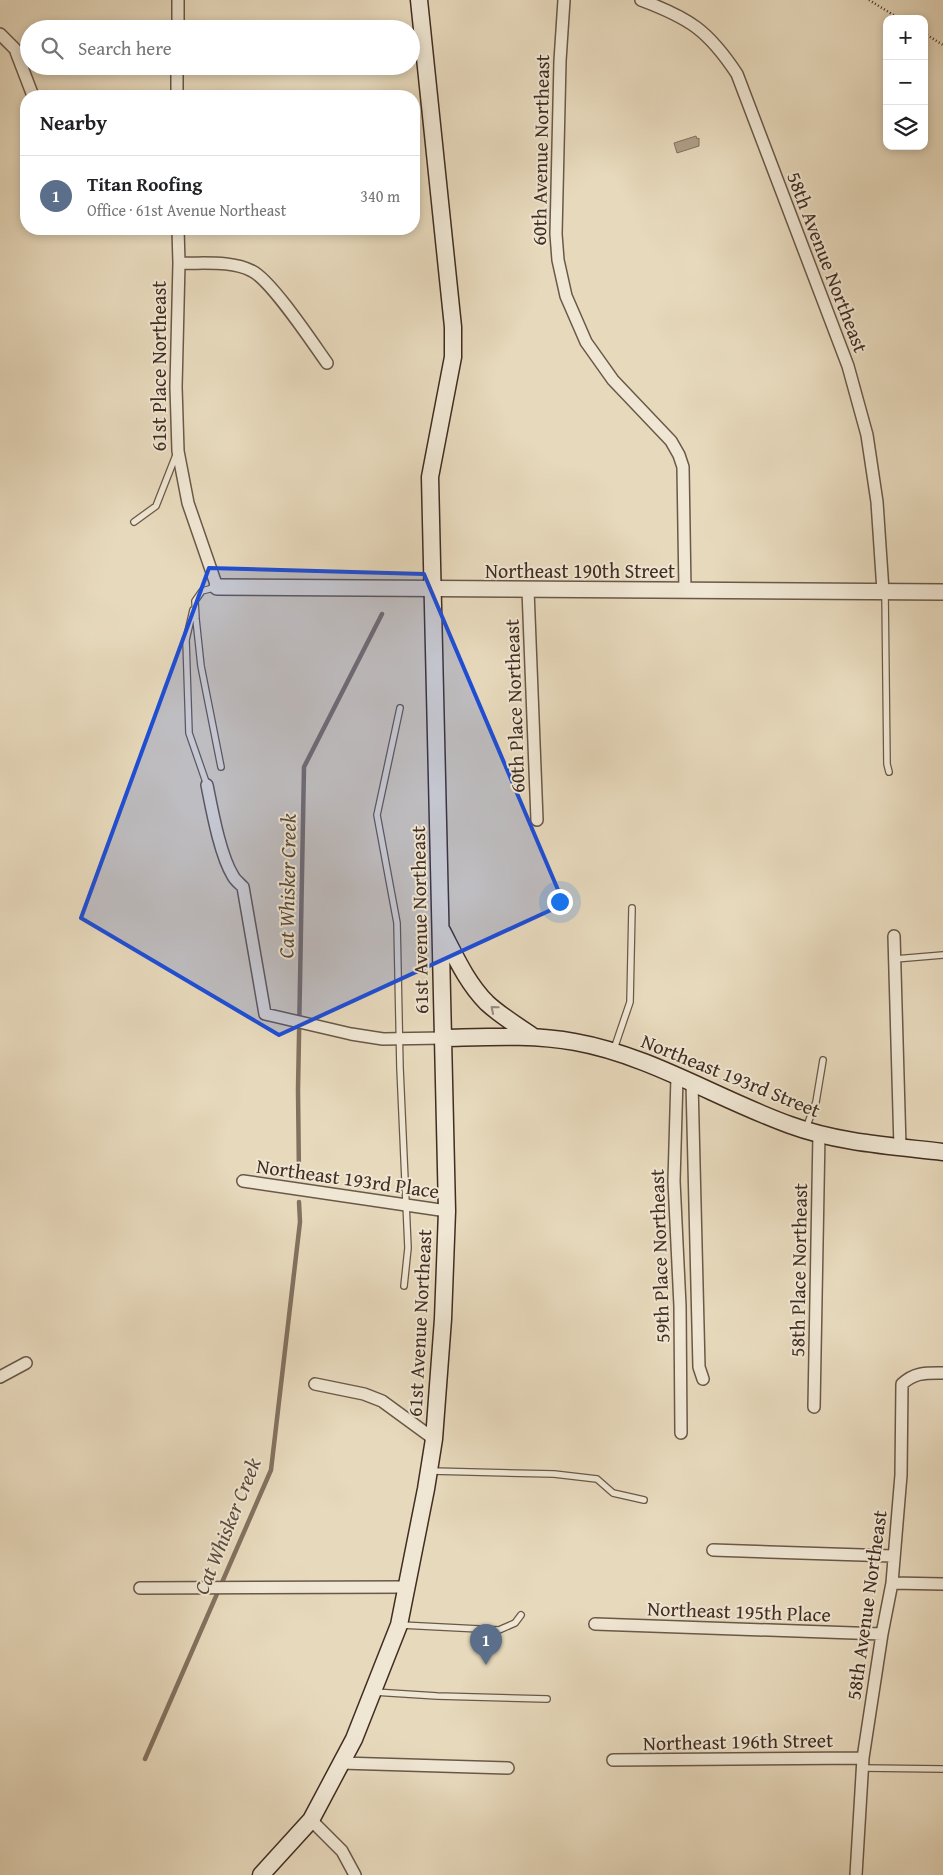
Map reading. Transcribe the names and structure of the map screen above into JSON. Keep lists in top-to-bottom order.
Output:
{
  "streets": {
    "main road": ["61st Avenue Northeast", "Northeast 193rd Street"],
    "street": [
      "60th Avenue Northeast",
      "58th Avenue Northeast",
      "61st Place Northeast",
      "Northeast 190th Street",
      "60th Place Northeast",
      "Northeast 193rd Place",
      "59th Place Northeast",
      "58th Place Northeast",
      "Northeast 195th Place",
      "Northeast 196th Street"
    ]
  },
  "crossings": [
    ["60th Avenue Northeast", "Northeast 190th Street"],
    ["58th Avenue Northeast", "Northeast 190th Street"],
    ["58th Avenue Northeast", "Northeast 195th Place"],
    ["58th Avenue Northeast", "Northeast 196th Street"],
    ["61st Place Northeast", "Northeast 190th Street"],
    ["Northeast 190th Street", "60th Place Northeast"],
    ["Northeast 190th Street", "61st Avenue Northeast"],
    ["61st Avenue Northeast", "Northeast 193rd Street"],
    ["61st Avenue Northeast", "Northeast 193rd Place"],
    ["Northeast 193rd Street", "59th Place Northeast"],
    ["Northeast 193rd Street", "58th Place Northeast"]
  ],
  "water": ["Cat Whisker Creek"],
  "page": {
    "map_buttons": ["+", "−"],
    "search": "Search here",
    "heading": "Nearby",
    "list": [
      {
        "mark": "1",
        "name": "Titan Roofing",
        "note": "Office · 61st Avenue Northeast",
        "value": "340 m"
      }
    ],
    "pins": "1"
  }
}
